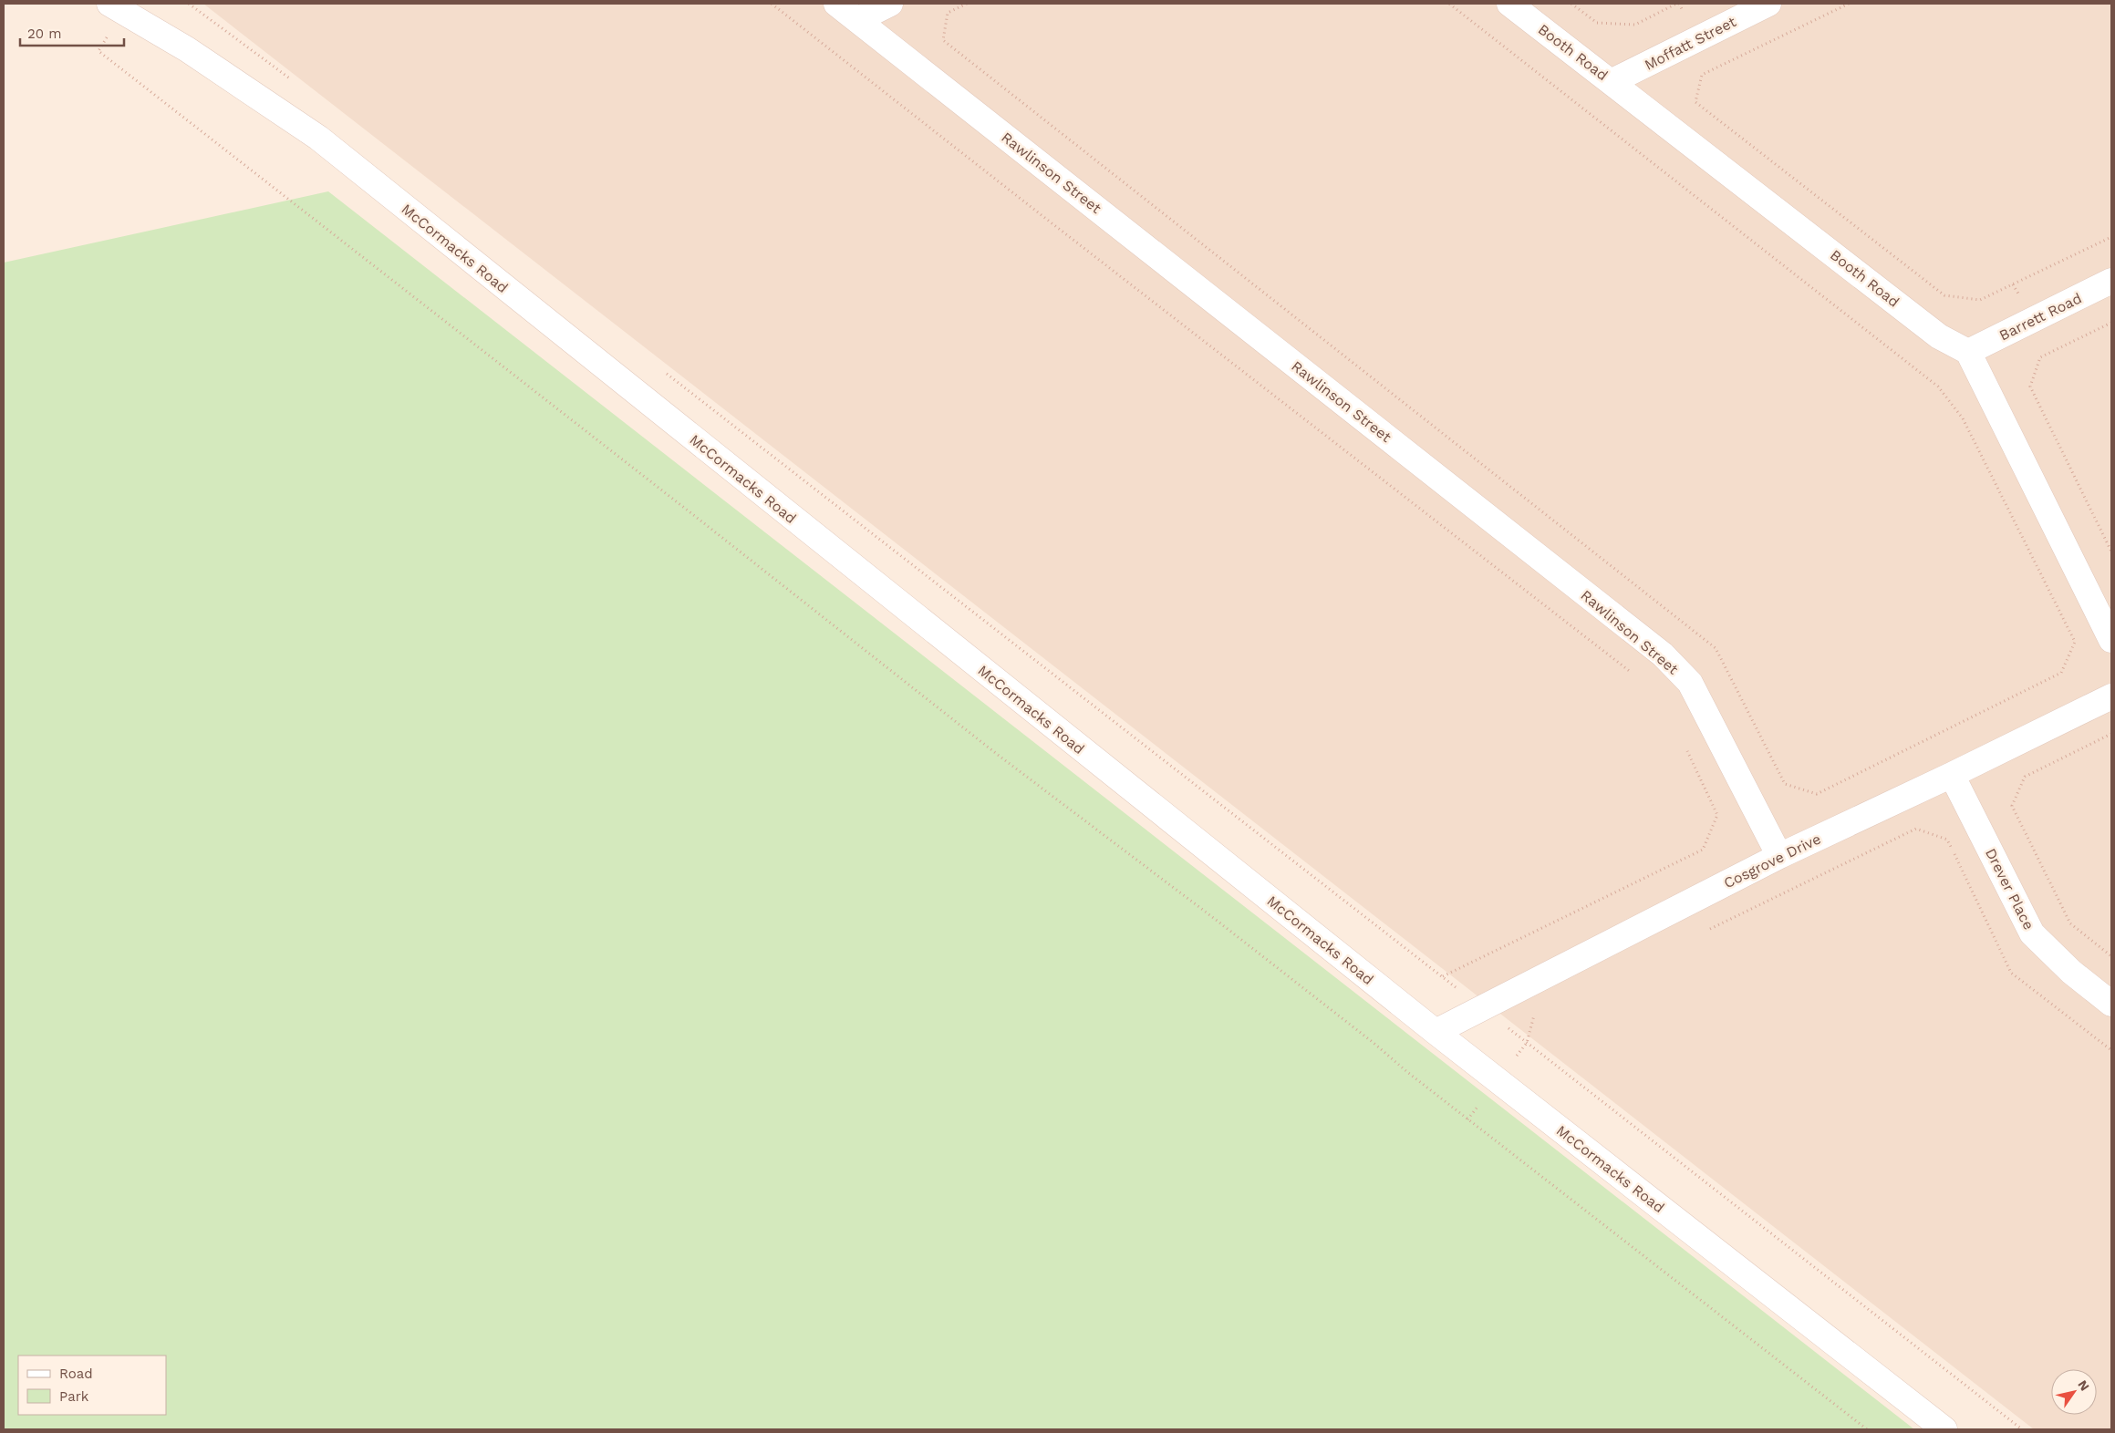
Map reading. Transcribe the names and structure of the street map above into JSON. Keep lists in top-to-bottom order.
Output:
{
  "streets": {
    "street": [
      "Moffatt Street",
      "Booth Road",
      "Rawlinson Street",
      "McCormacks Road",
      "Barrett Road",
      "Cosgrove Drive",
      "Drever Place"
    ]
  },
  "crossings": [
    ["Moffatt Street", "Booth Road"],
    ["Booth Road", "Barrett Road"],
    ["Rawlinson Street", "Cosgrove Drive"],
    ["McCormacks Road", "Cosgrove Drive"],
    ["Cosgrove Drive", "Drever Place"]
  ],
  "legend": ["Road", "Park"],
  "scale_bar": "20 m",
  "north": "top right"
}
